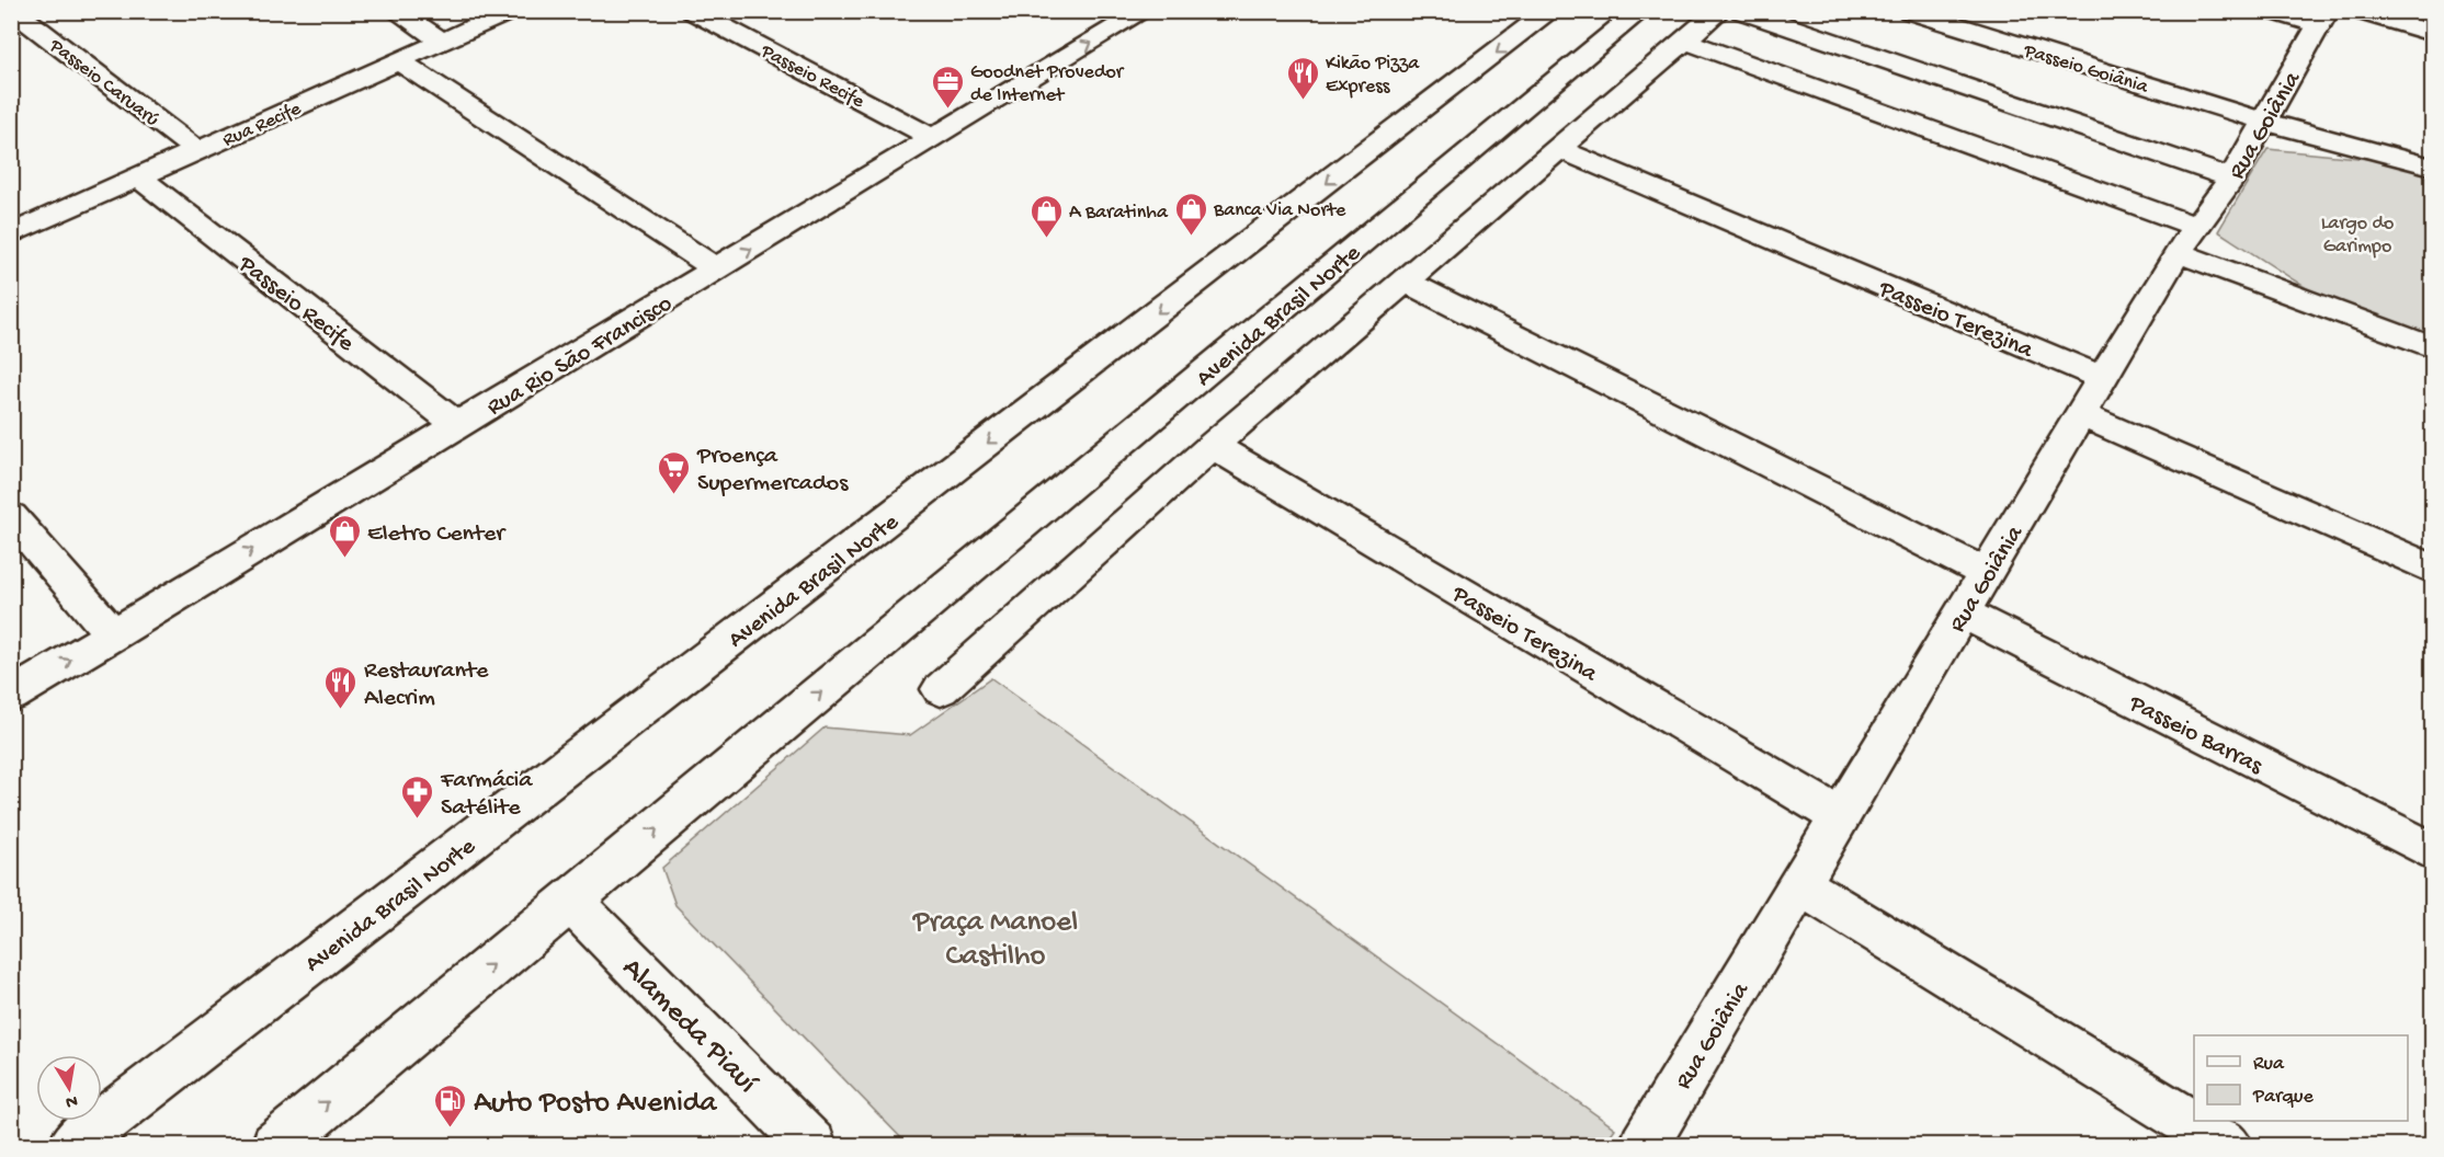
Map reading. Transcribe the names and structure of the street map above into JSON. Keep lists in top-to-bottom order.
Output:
{
  "streets": {
    "street": [
      "Passeio Goiânia",
      "Passeio Recife",
      "Passeio Caruarú",
      "Rua Recife",
      "Rua Goiânia",
      "Avenida Brasil Norte",
      "Passeio Terezina",
      "Rua Rio São Francisco",
      "Passeio Barras",
      "Alameda Piauí"
    ]
  },
  "crossings": [
    ["Passeio Goiânia", "Rua Goiânia"],
    ["Passeio Recife", "Rua Recife"],
    ["Passeio Recife", "Rua Rio São Francisco"],
    ["Passeio Caruarú", "Rua Recife"],
    ["Rua Goiânia", "Passeio Terezina"],
    ["Rua Goiânia", "Passeio Barras"],
    ["Avenida Brasil Norte", "Alameda Piauí"]
  ],
  "one_way": ["Rua Rio São Francisco"],
  "parks": ["Largo do Garimpo", "Praça Manoel Castilho"],
  "places": {
    "restaurant": ["Kikão Pizza Express", "Restaurante Alecrim"],
    "office": ["Goodnet Provedor de Internet"],
    "shop": ["Banca Via Norte", "A Baratinha", "Eletro Center"],
    "supermarket": ["Proença Supermercados"],
    "pharmacy": ["Farmácia Satélite"],
    "fuel station": ["Auto Posto Avenida"]
  },
  "legend": ["Rua", "Parque"],
  "north": "bottom"
}
